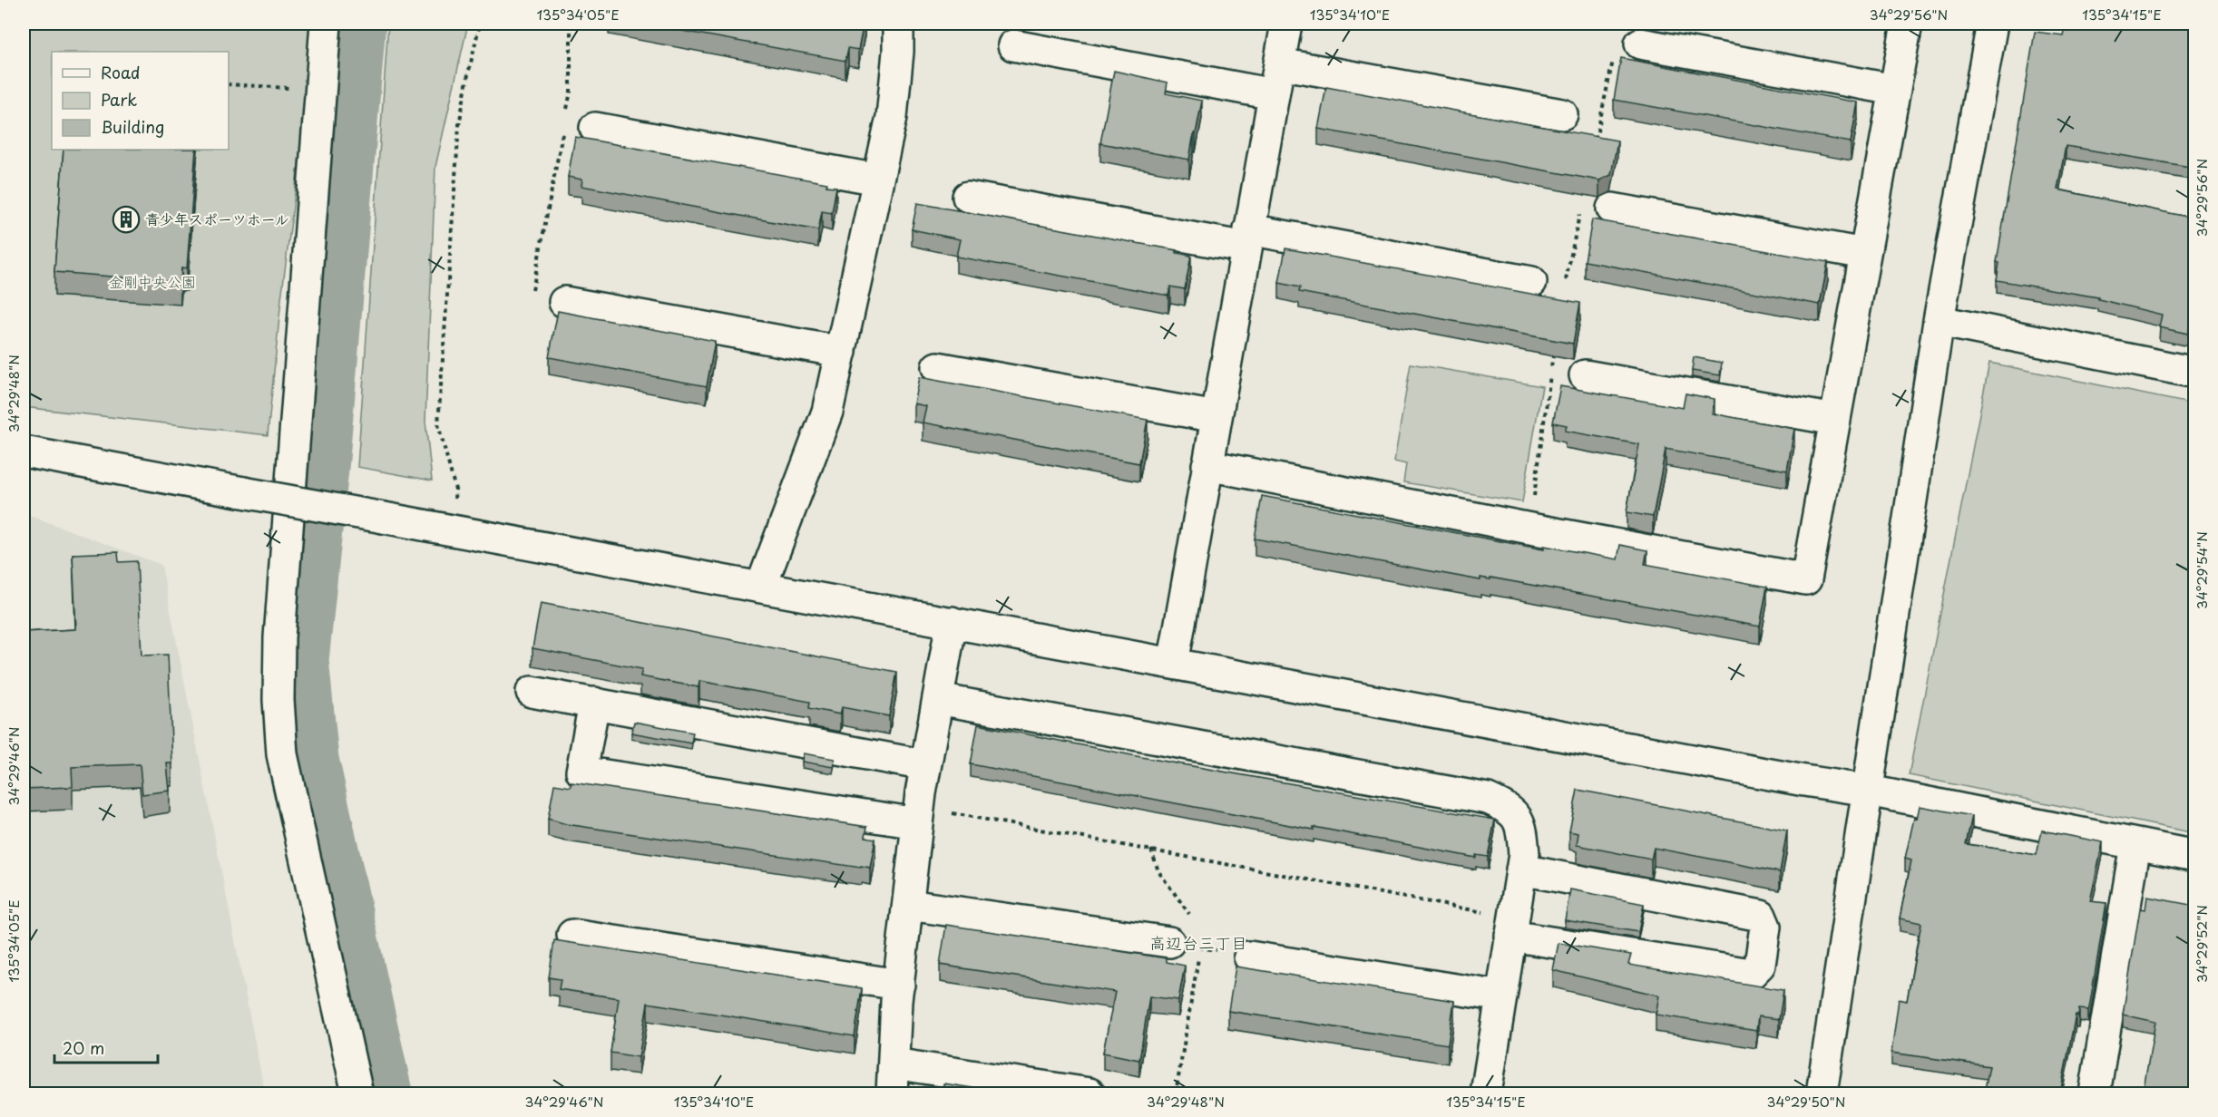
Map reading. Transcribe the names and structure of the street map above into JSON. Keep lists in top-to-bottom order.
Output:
{
  "districts": ["高辺台三丁目"],
  "parks": ["金剛中央公園"],
  "places": {
    "building": ["青少年スポーツホール"]
  },
  "legend": ["Road", "Park", "Building"],
  "scale_bar": "20 m",
  "coordinates": [
    "135°34'05\"E",
    "135°34'10\"E",
    "34°29'56\"N",
    "135°34'15\"E",
    "34°29'48\"N",
    "34°29'54\"N",
    "34°29'46\"N",
    "34°29'52\"N",
    "34°29'50\"N"
  ]
}
